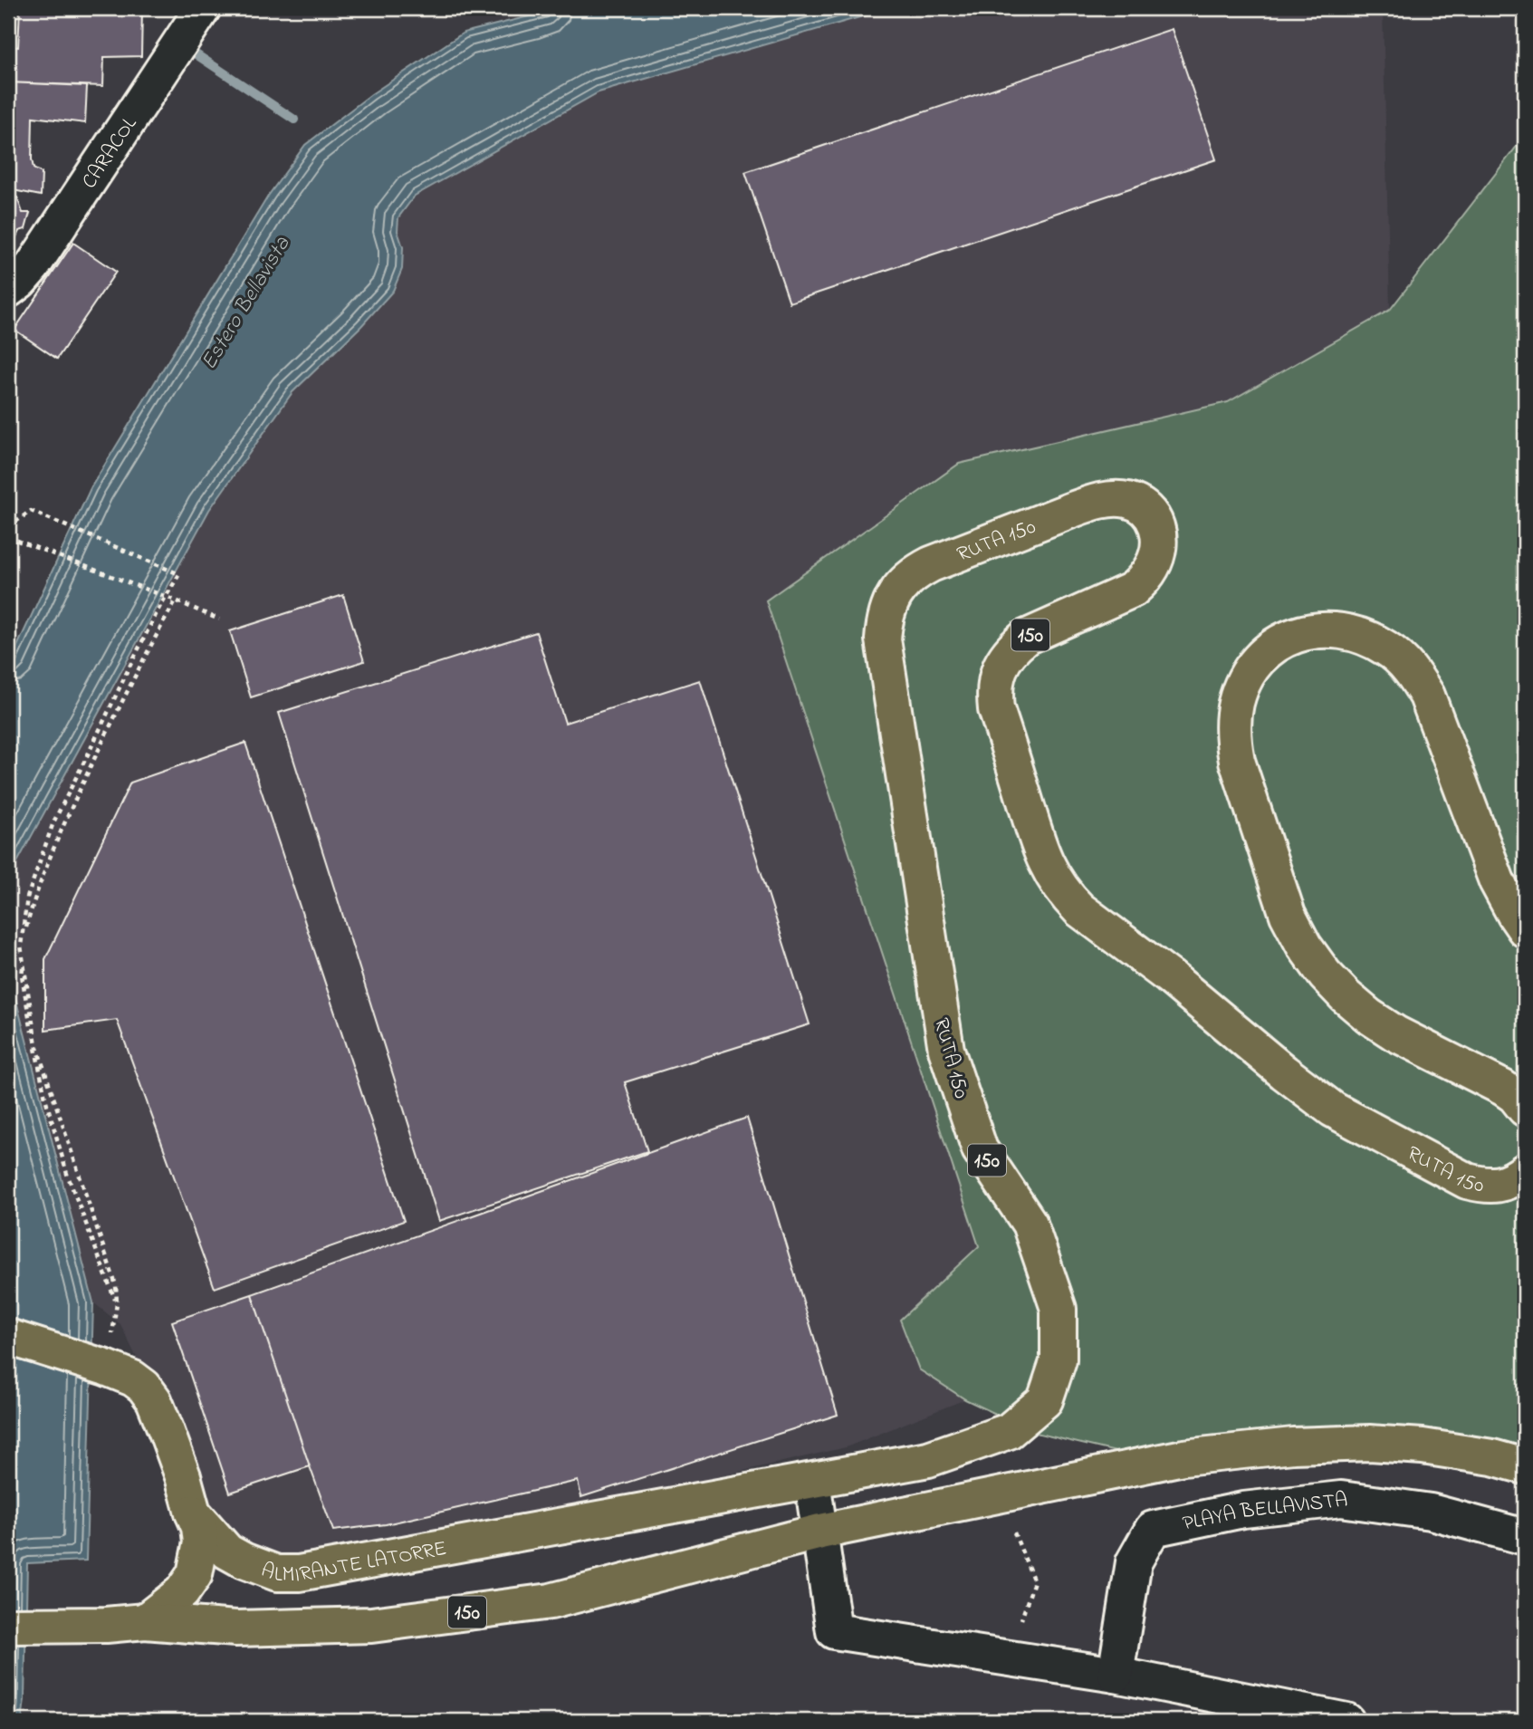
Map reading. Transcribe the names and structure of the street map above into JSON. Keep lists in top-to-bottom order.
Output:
{
  "streets": {
    "main road": ["RUTA 150", "150", "ALMIRANTE LATORRE"],
    "street": ["CARACOL", "PLAYA BELLAVISTA"]
  },
  "crossings": [
    ["RUTA 150", "ALMIRANTE LATORRE"]
  ],
  "water": ["Estero Bellavista"]
}
